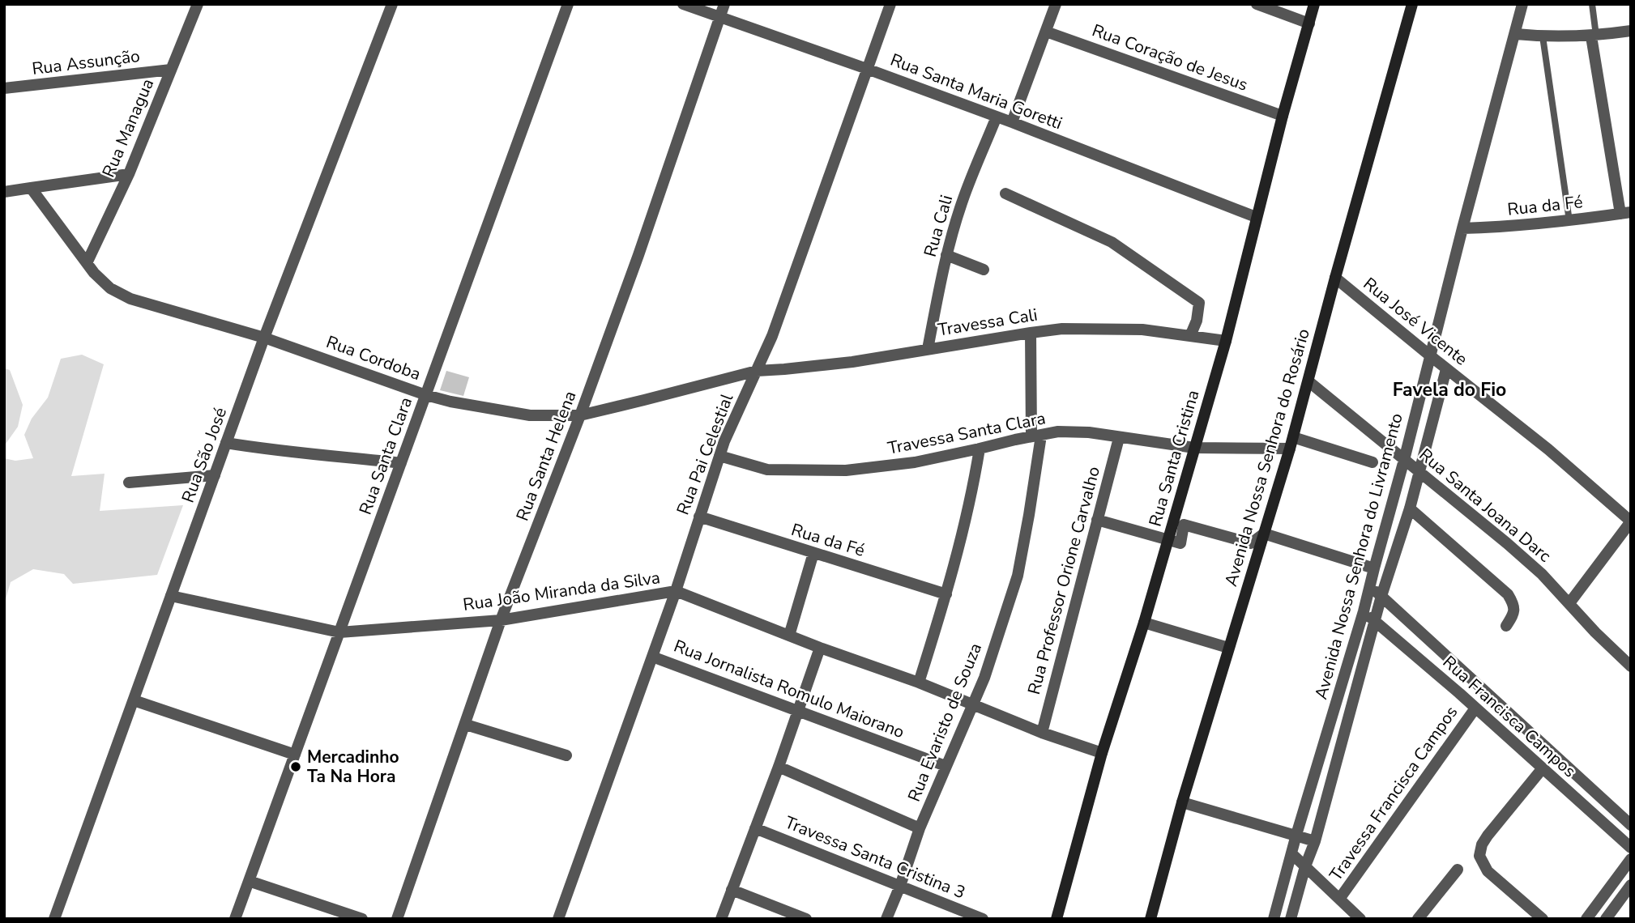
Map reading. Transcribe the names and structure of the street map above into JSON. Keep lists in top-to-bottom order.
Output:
{
  "streets": {
    "main road": ["Avenida Nossa Senhora do Rosário", "Rua Santa Cristina"],
    "street": [
      "Rua Coração de Jesus",
      "Rua Assunção",
      "Rua Santa Maria Goretti",
      "Rua Managua",
      "Rua da Fé",
      "Rua Cali",
      "Rua José Vicente",
      "Travessa Cali",
      "Rua Cordoba",
      "Travessa Santa Clara",
      "Rua Pai Celestial",
      "Rua São José",
      "Rua Santa Clara",
      "Rua Santa Helena",
      "Rua Santa Joana Darc",
      "Avenida Nossa Senhora do Livramento",
      "Rua Professor Orione Carvalho",
      "Rua João Miranda da Silva",
      "Rua Jornalista Romulo Maiorano",
      "Rua Francisca Campos",
      "Rua Evaristo de Souza",
      "Travessa Francisca Campos",
      "Travessa Santa Cristina 3"
    ]
  },
  "crossings": [
    ["Rua Coração de Jesus", "Rua Santa Cristina"],
    ["Rua Assunção", "Rua Managua"],
    ["Rua Santa Maria Goretti", "Rua Cali"],
    ["Rua Santa Maria Goretti", "Rua Pai Celestial"],
    ["Rua Santa Maria Goretti", "Rua Santa Helena"],
    ["Rua Santa Maria Goretti", "Rua Santa Cristina"],
    ["Rua Managua", "Rua Cordoba"],
    ["Rua da Fé", "Rua Pai Celestial"],
    ["Rua da Fé", "Avenida Nossa Senhora do Livramento"],
    ["Rua Cali", "Travessa Cali"],
    ["Rua José Vicente", "Avenida Nossa Senhora do Rosário"],
    ["Rua José Vicente", "Avenida Nossa Senhora do Livramento"],
    ["Travessa Cali", "Rua Cordoba"],
    ["Travessa Cali", "Rua Pai Celestial"],
    ["Travessa Cali", "Rua Santa Cristina"],
    ["Travessa Cali", "Rua Evaristo de Souza"],
    ["Rua Cordoba", "Rua Pai Celestial"],
    ["Rua Cordoba", "Rua São José"],
    ["Rua Cordoba", "Rua Santa Clara"],
    ["Rua Cordoba", "Rua Santa Helena"],
    ["Travessa Santa Clara", "Rua Pai Celestial"],
    ["Travessa Santa Clara", "Avenida Nossa Senhora do Rosário"],
    ["Travessa Santa Clara", "Rua Santa Cristina"],
    ["Travessa Santa Clara", "Rua Professor Orione Carvalho"],
    ["Travessa Santa Clara", "Rua Evaristo de Souza"],
    ["Rua Pai Celestial", "Rua João Miranda da Silva"],
    ["Rua Pai Celestial", "Rua Jornalista Romulo Maiorano"],
    ["Rua São José", "Rua João Miranda da Silva"],
    ["Rua Santa Clara", "Rua João Miranda da Silva"],
    ["Rua Santa Helena", "Rua João Miranda da Silva"],
    ["Avenida Nossa Senhora do Rosário", "Rua Santa Joana Darc"],
    ["Rua Santa Cristina", "Rua João Miranda da Silva"],
    ["Rua Santa Joana Darc", "Avenida Nossa Senhora do Livramento"],
    ["Avenida Nossa Senhora do Livramento", "Rua Francisca Campos"],
    ["Rua Professor Orione Carvalho", "Rua João Miranda da Silva"],
    ["Rua João Miranda da Silva", "Rua Evaristo de Souza"],
    ["Rua Jornalista Romulo Maiorano", "Rua Evaristo de Souza"],
    ["Rua Francisca Campos", "Travessa Francisca Campos"],
    ["Rua Evaristo de Souza", "Travessa Santa Cristina 3"]
  ],
  "districts": ["Favela do Fio"],
  "places": ["Mercadinho Ta Na Hora"]
}
